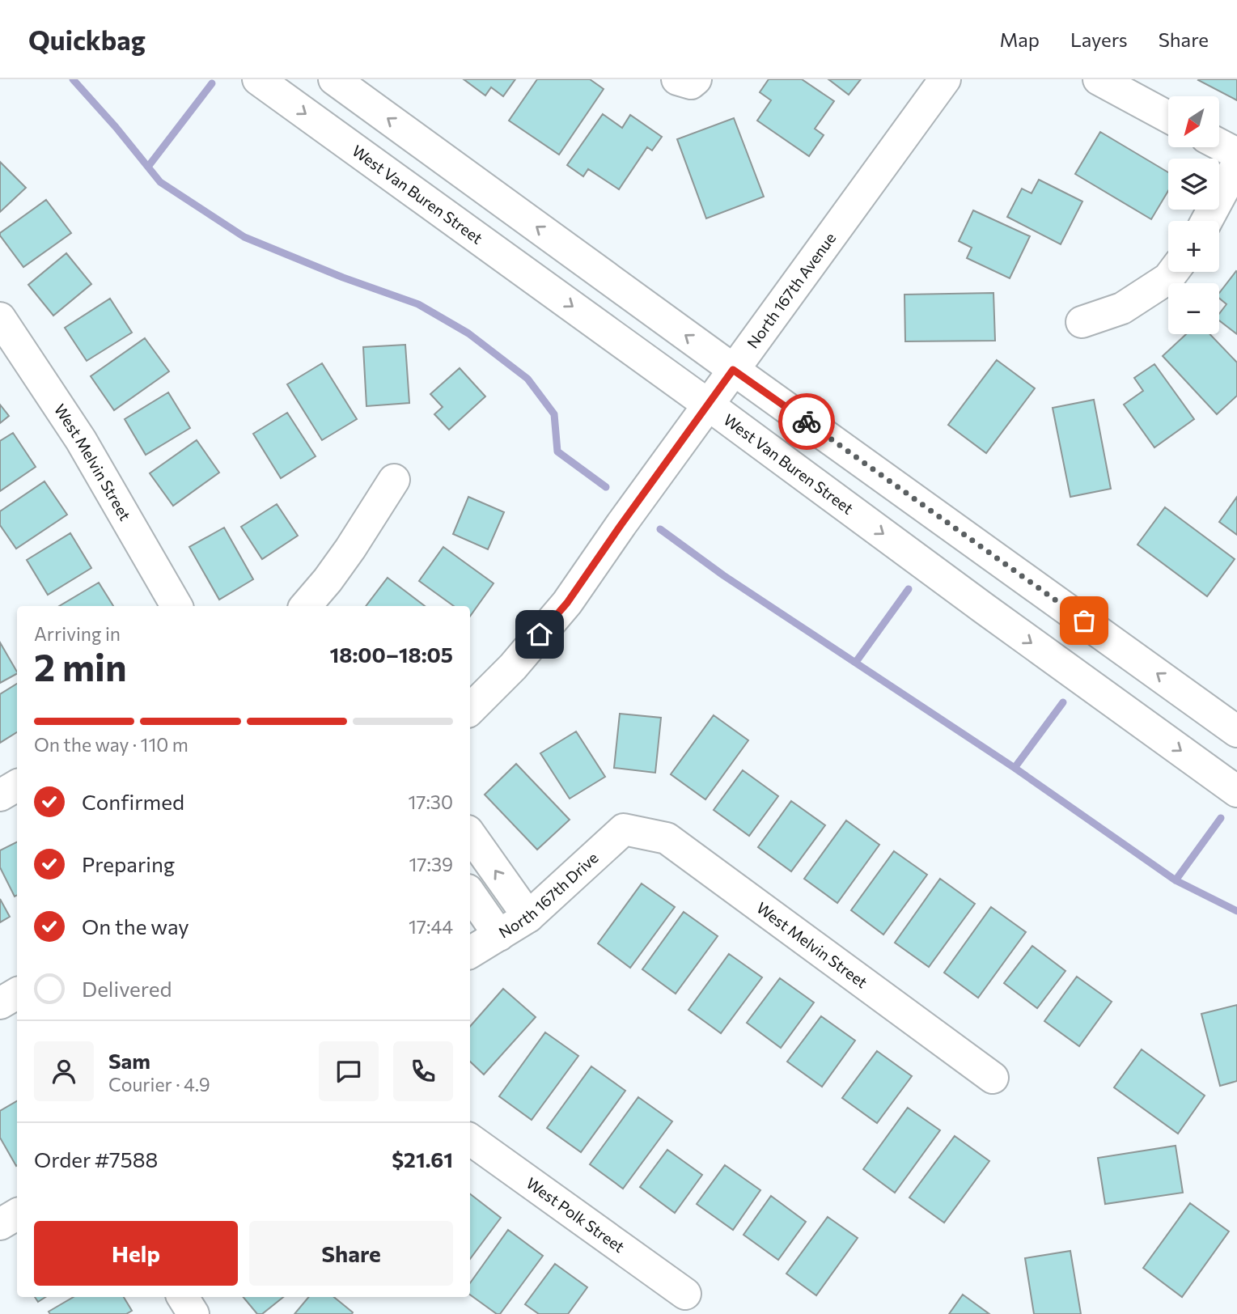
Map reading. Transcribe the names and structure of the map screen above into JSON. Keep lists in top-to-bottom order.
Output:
{
  "streets": {
    "street": [
      "West Van Buren Street",
      "North 167th Avenue",
      "West Melvin Street",
      "North 167th Drive",
      "West Polk Street"
    ]
  },
  "crossings": [
    ["West Van Buren Street", "North 167th Avenue"],
    ["West Melvin Street", "North 167th Drive"]
  ],
  "north": "bottom left",
  "page": {
    "header": "Quickbag",
    "nav": ["Map", "Layers", "Share"],
    "map_buttons": ["+", "−"],
    "heading": ["2 min", "Arriving in", "18:00–18:05"],
    "panel": [
      "Sam",
      "Courier · 4.9",
      "Order #7588",
      "$21.61"
    ],
    "bar": "On the way · 110 m",
    "list": [
      ["Confirmed", "17:30"],
      ["Preparing", "17:39"],
      ["On the way", "17:44"],
      "Delivered"
    ],
    "buttons": ["Help", "Share"]
  }
}
